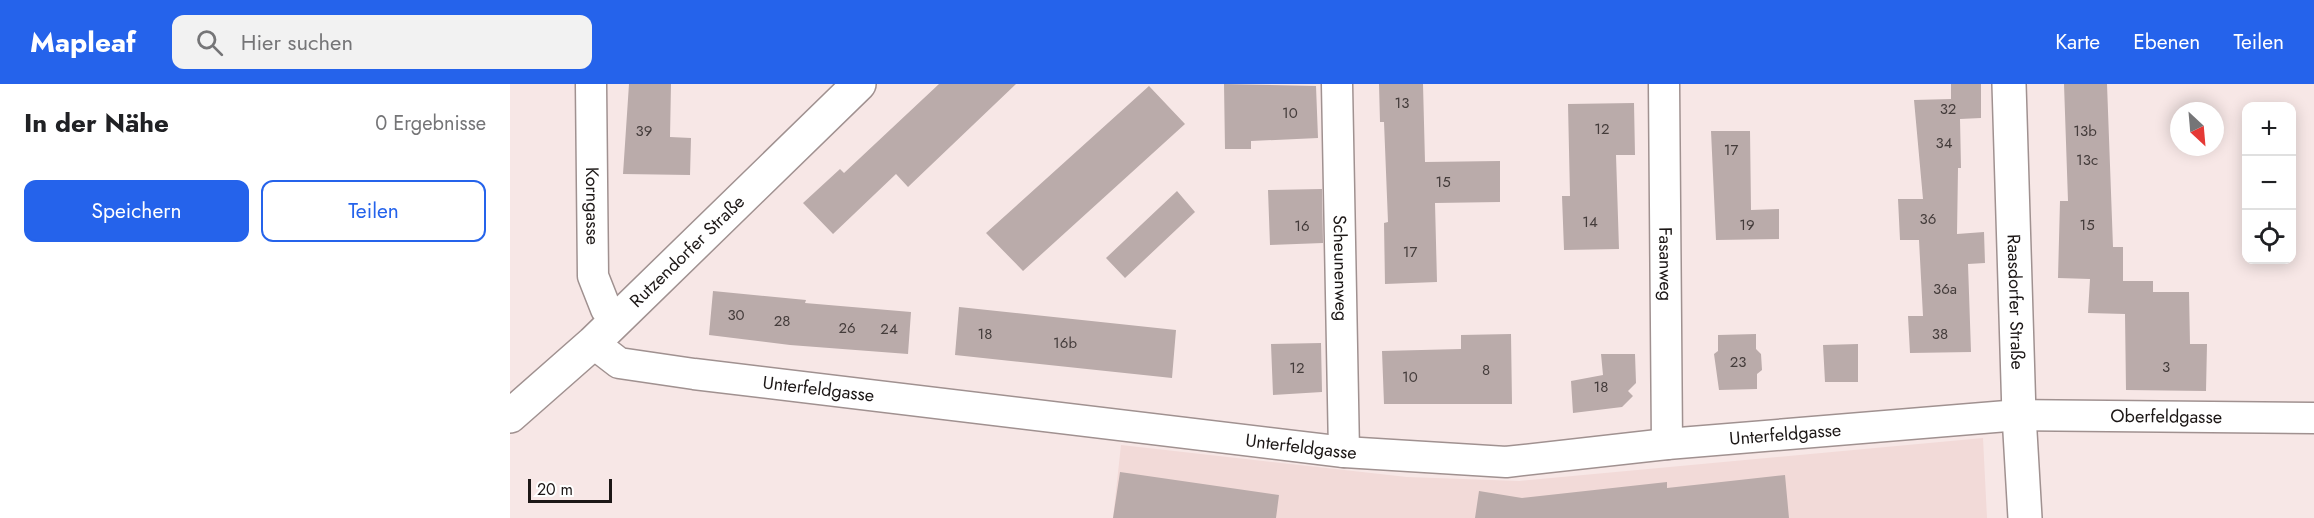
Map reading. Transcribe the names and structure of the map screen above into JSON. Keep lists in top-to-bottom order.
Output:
{
  "streets": {
    "street": [
      "Korngasse",
      "Rutzendorfer Straße",
      "Fasanweg",
      "Scheunenweg",
      "Raasdorfer Straße",
      "Unterfeldgasse",
      "Oberfeldgasse"
    ]
  },
  "crossings": [
    ["Korngasse", "Rutzendorfer Straße"],
    ["Rutzendorfer Straße", "Unterfeldgasse"],
    ["Fasanweg", "Unterfeldgasse"],
    ["Scheunenweg", "Unterfeldgasse"],
    ["Raasdorfer Straße", "Unterfeldgasse"],
    ["Raasdorfer Straße", "Oberfeldgasse"],
    ["Unterfeldgasse", "Oberfeldgasse"]
  ],
  "house_numbers": [
    "13",
    "32",
    "10",
    "12",
    "39",
    "13b",
    "34",
    "17",
    "13c",
    "15",
    "36",
    "14",
    "19",
    "15",
    "16",
    "17",
    "36a",
    "30",
    "28",
    "26",
    "24",
    "18",
    "38",
    "16b",
    "23",
    "3",
    "12",
    "8",
    "10",
    "18"
  ],
  "scale_bar": "20 m",
  "north": "bottom right",
  "page": {
    "header": "Mapleaf",
    "search": "Hier suchen",
    "nav": ["Karte", "Ebenen", "Teilen"],
    "heading": ["In der Nähe", "0 Ergebnisse"],
    "map_buttons": ["+", "−"],
    "buttons": ["Speichern", "Teilen"],
    "scale": "20 m"
  }
}
